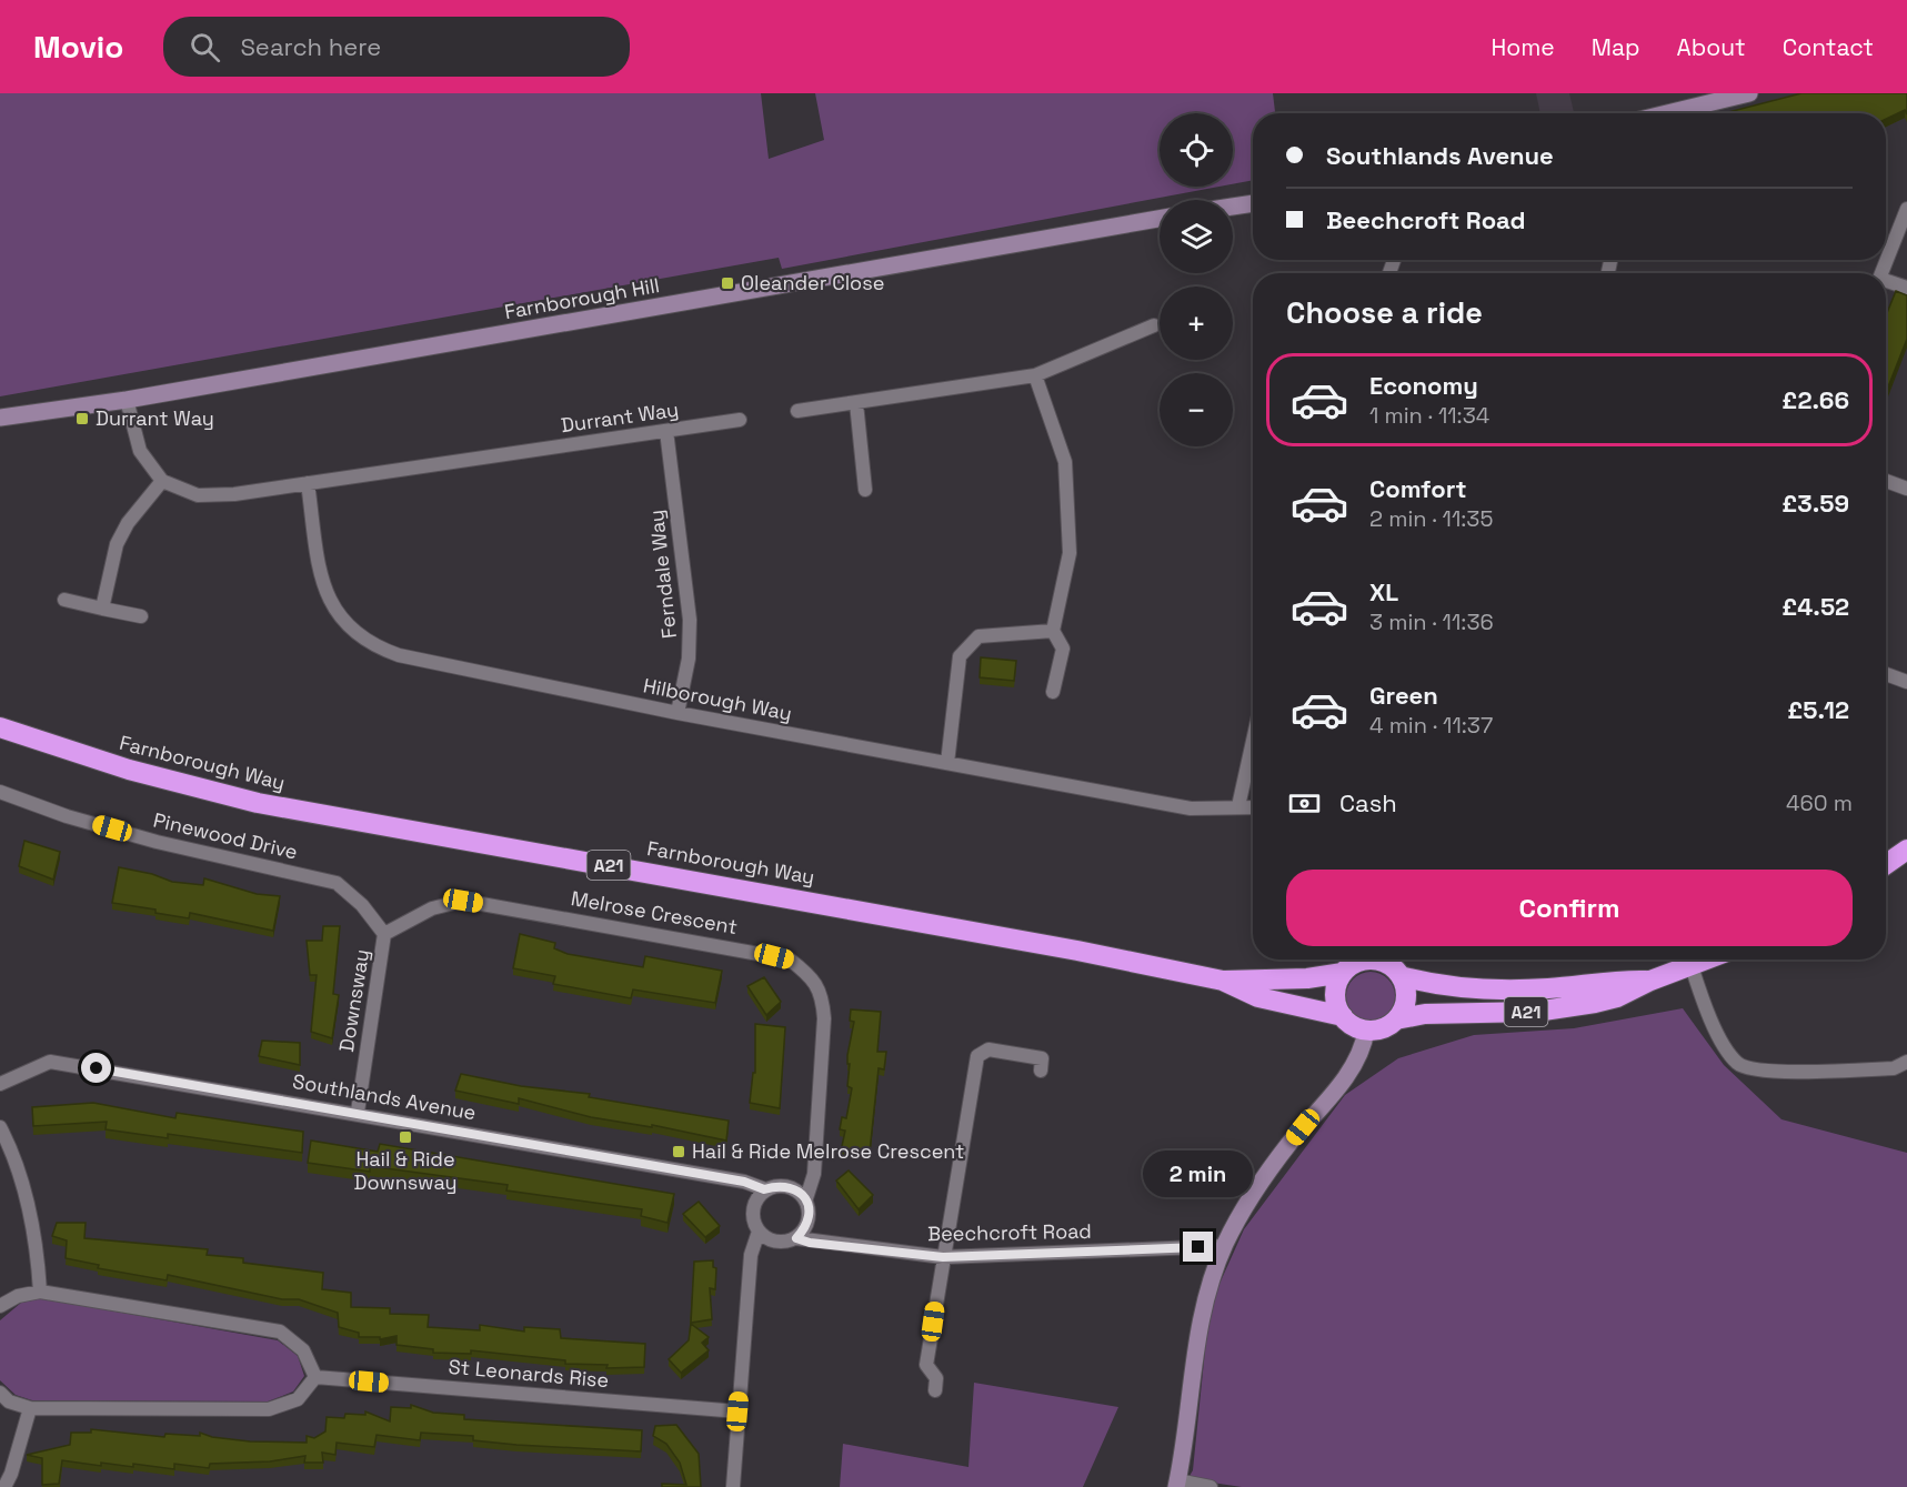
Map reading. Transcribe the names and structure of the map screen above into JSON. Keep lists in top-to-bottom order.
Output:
{
  "streets": {
    "highway": ["Farnborough Way", "A21"],
    "main road": ["Farnborough Hill"],
    "street": [
      "Durrant Way",
      "Ferndale Way",
      "Hilborough Way",
      "Pinewood Drive",
      "Melrose Crescent",
      "Downsway",
      "Southlands Avenue",
      "Beechcroft Road",
      "St Leonards Rise"
    ]
  },
  "crossings": [
    ["Durrant Way", "Ferndale Way"],
    ["Durrant Way", "Hilborough Way"],
    ["Ferndale Way", "Hilborough Way"],
    ["Farnborough Way", "A21"],
    ["Pinewood Drive", "Melrose Crescent"],
    ["Pinewood Drive", "Downsway"],
    ["Melrose Crescent", "Downsway"],
    ["Melrose Crescent", "Southlands Avenue"],
    ["Melrose Crescent", "Beechcroft Road"],
    ["Downsway", "Southlands Avenue"],
    ["Southlands Avenue", "Beechcroft Road"]
  ],
  "places": {
    "transit": [
      "Oleander Close",
      "Durrant Way",
      "Hail & Ride Downsway",
      "Hail & Ride Melrose Crescent"
    ]
  },
  "page": {
    "header": "Movio",
    "search": "Search here",
    "nav": [
      "Home",
      "Map",
      "About",
      "Contact"
    ],
    "map_buttons": ["+", "−"],
    "banner": ["Southlands Avenue", "Beechcroft Road"],
    "heading": "Choose a ride",
    "list": [
      {
        "name": "Economy",
        "note": "1 min · 11:34",
        "value": "£2.66"
      },
      {
        "name": "Comfort",
        "note": "2 min · 11:35",
        "value": "£3.59"
      },
      {
        "name": "XL",
        "note": "3 min · 11:36",
        "value": "£4.52"
      },
      {
        "name": "Green",
        "note": "4 min · 11:37",
        "value": "£5.12"
      }
    ],
    "pay": ["Cash", "460 m"],
    "buttons": "Confirm",
    "bubble": "2 min"
  }
}
